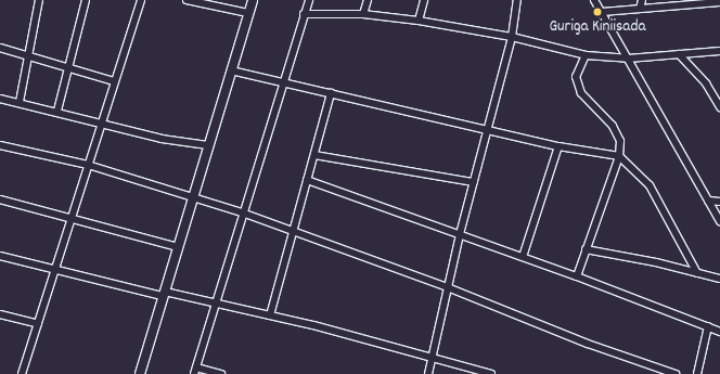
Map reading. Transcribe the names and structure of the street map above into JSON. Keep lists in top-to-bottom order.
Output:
{
  "places": ["Guriga Kiniisada"]
}
